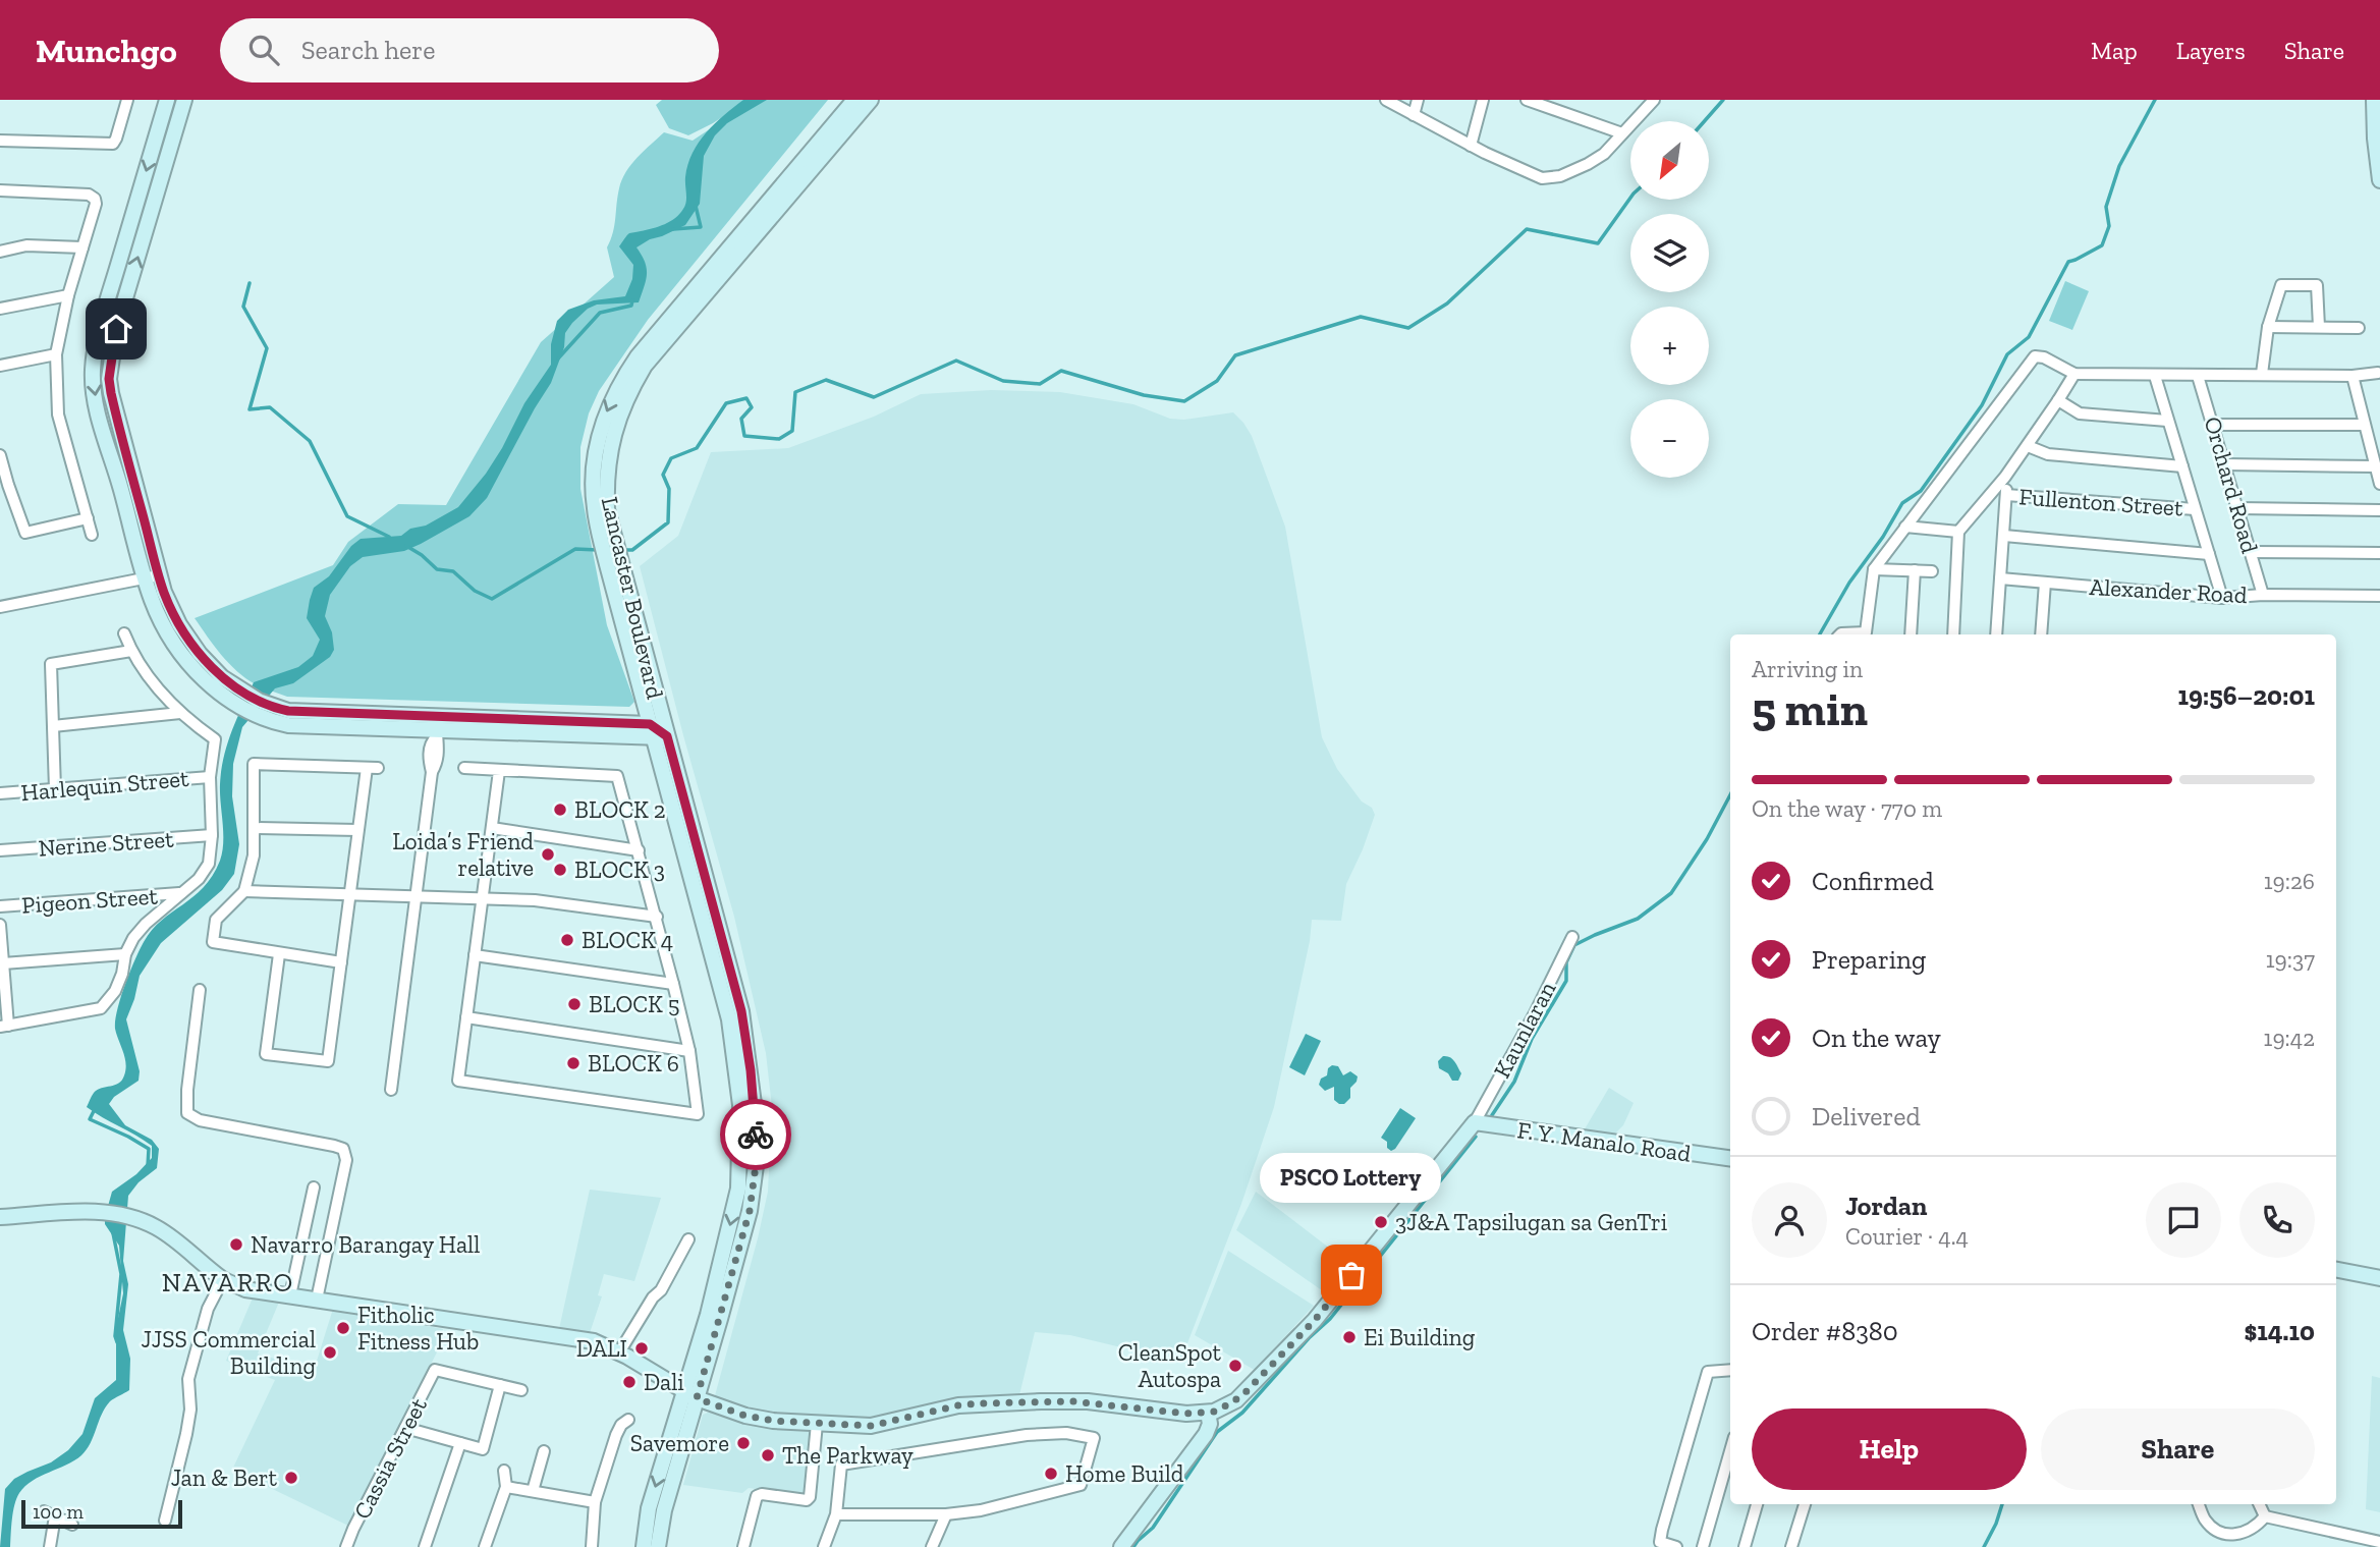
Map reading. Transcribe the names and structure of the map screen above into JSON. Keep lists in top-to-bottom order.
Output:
{
  "streets": {
    "street": [
      "Orchard Road",
      "Fullenton Street",
      "Alexander Road",
      "Lancaster Boulevard",
      "Harlequin Street",
      "Nerine Street",
      "Pigeon Street",
      "Kaunlaran",
      "F. Y. Manalo Road",
      "Cassia Street"
    ]
  },
  "crossings": [
    ["Orchard Road", "Alexander Road"],
    ["Kaunlaran", "F. Y. Manalo Road"]
  ],
  "districts": ["NAVARRO"],
  "places": [
    "BLOCK 2",
    "Loida’s Friend relative",
    "BLOCK 3",
    "BLOCK 4",
    "BLOCK 5",
    "BLOCK 6",
    "3J&A Tapsilugan sa GenTri",
    "Navarro Barangay Hall",
    "PSCO Lottery",
    "Fitholic Fitness Hub",
    "Ei Building",
    "DALI",
    "JJSS Commercial Building",
    "CleanSpot Autospa",
    "Dali",
    "Savemore",
    "The Parkway",
    "Home Build",
    "Jan & Bert"
  ],
  "scale_bar": "100 m",
  "north": "bottom left",
  "page": {
    "header": "Munchgo",
    "search": "Search here",
    "nav": ["Map", "Layers", "Share"],
    "map_buttons": ["+", "−"],
    "heading": ["5 min", "Arriving in", "19:56–20:01"],
    "panel": [
      "Jordan",
      "Courier · 4.4",
      "Order #8380",
      "$14.10"
    ],
    "bar": "On the way · 770 m",
    "list": [
      ["Confirmed", "19:26"],
      ["Preparing", "19:37"],
      ["On the way", "19:42"],
      "Delivered"
    ],
    "bubble": "PSCO Lottery",
    "buttons": ["Help", "Share"],
    "scale": "100 m"
  }
}
